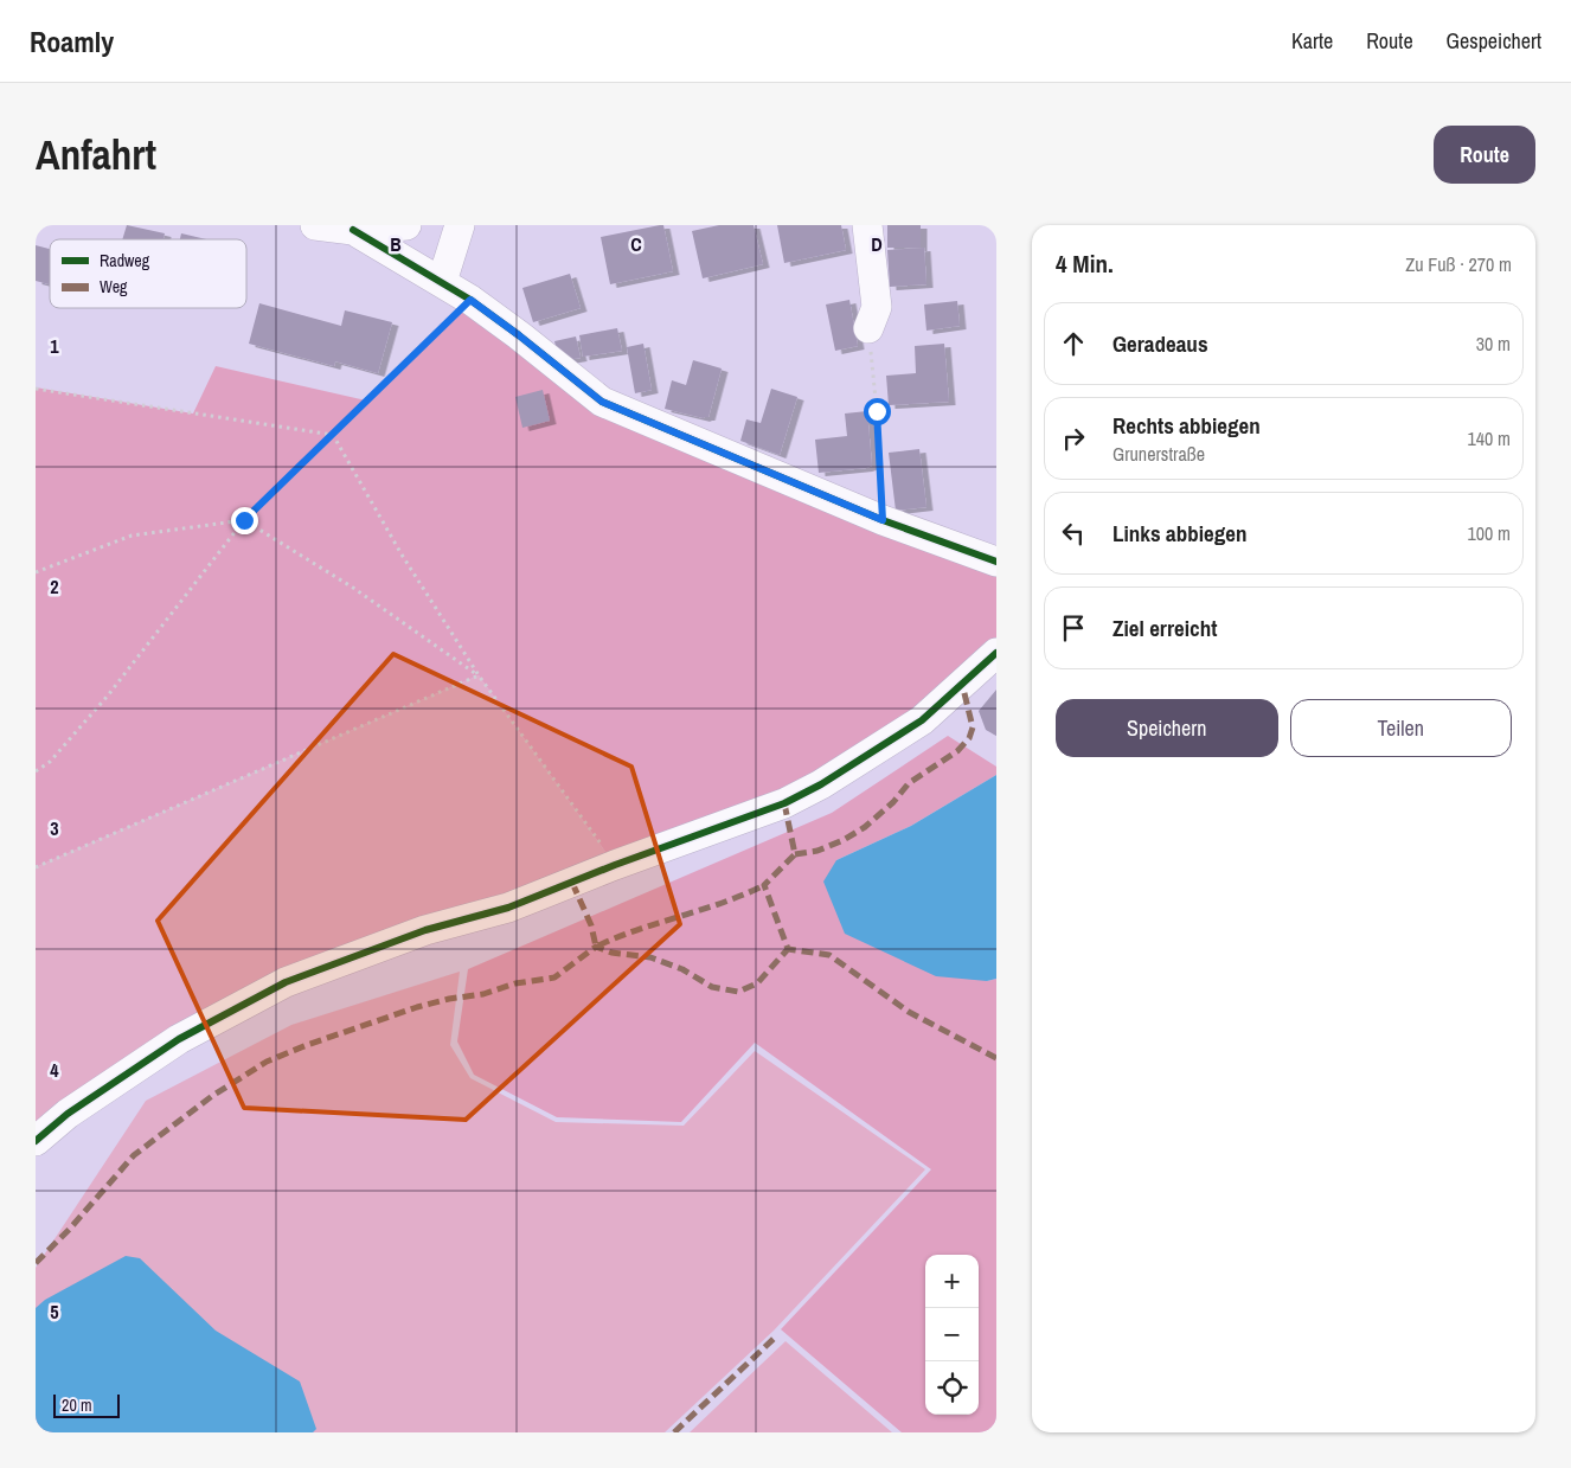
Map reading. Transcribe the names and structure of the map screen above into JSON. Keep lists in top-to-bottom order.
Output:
{
  "legend": ["Radweg", "Weg"],
  "scale_bar": "20 m",
  "page": {
    "header": "Roamly",
    "nav": ["Karte", "Route", "Gespeichert"],
    "buttons": [
      "Route",
      ["Speichern", "Teilen"]
    ],
    "title": "Anfahrt",
    "heading": ["4 Min.", "Zu Fuß · 270 m"],
    "list": [
      ["Geradeaus", "30 m"],
      ["Rechts abbiegen", "Grunerstraße", "140 m"],
      ["Links abbiegen", "100 m"],
      "Ziel erreicht"
    ],
    "map_buttons": ["+", "−"],
    "scale": "20 m"
  },
  "grid": {
    "columns": ["B", "C", "D"],
    "rows": [
      "1",
      "2",
      "3",
      "4",
      "5"
    ]
  }
}
